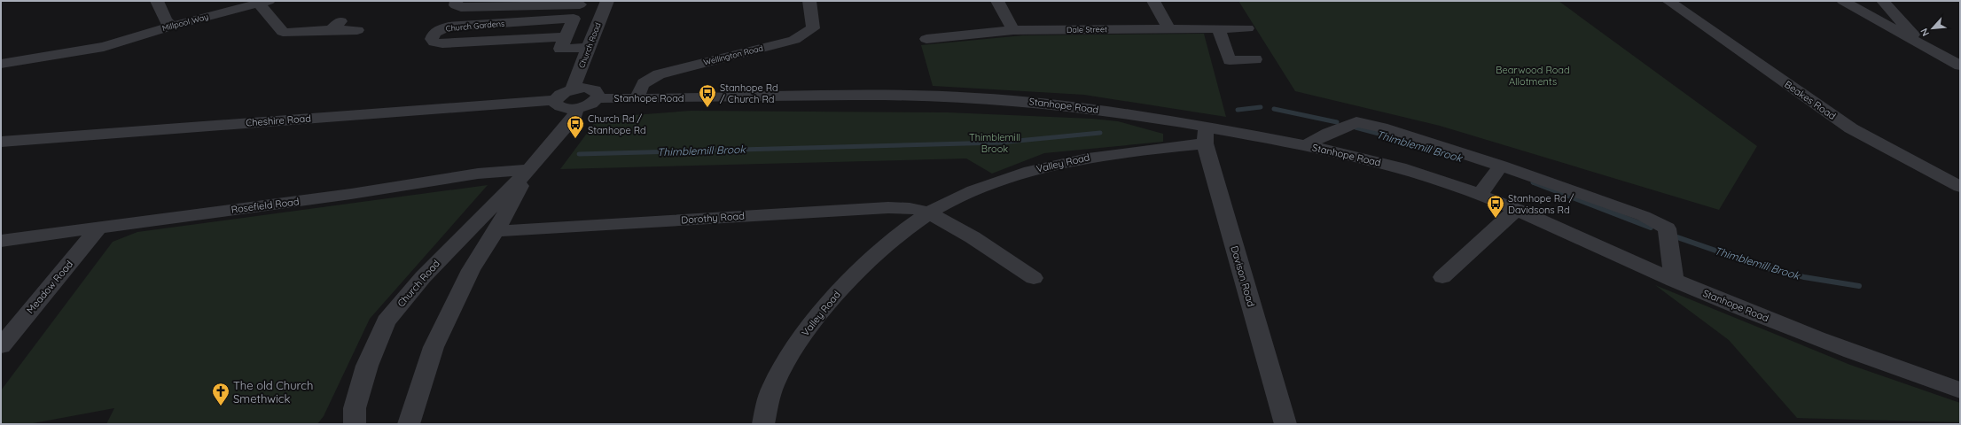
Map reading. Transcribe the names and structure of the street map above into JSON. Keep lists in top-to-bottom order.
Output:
{
  "streets": {
    "street": [
      "Millpool Way",
      "Church Gardens",
      "Dale Street",
      "Church Road",
      "Wellington Road",
      "Stanhope Road",
      "Beakes Road",
      "Cheshire Road",
      "Valley Road",
      "Rosefield Road",
      "Dorothy Road",
      "Davison Road",
      "Meadow Road"
    ]
  },
  "crossings": [
    ["Church Road", "Cheshire Road"],
    ["Church Road", "Rosefield Road"],
    ["Church Road", "Dorothy Road"],
    ["Wellington Road", "Stanhope Road"],
    ["Stanhope Road", "Cheshire Road"],
    ["Stanhope Road", "Valley Road"],
    ["Stanhope Road", "Davison Road"],
    ["Valley Road", "Dorothy Road"],
    ["Valley Road", "Davison Road"],
    ["Rosefield Road", "Meadow Road"]
  ],
  "water": ["Thimblemill Brook"],
  "parks": ["Bearwood Road Allotments", "Thimblemill Brook"],
  "places": {
    "bus stop": ["Stanhope Rd / Church Rd", "Church Rd / Stanhope Rd", "Stanhope Rd / Davidsons Rd"],
    "church": ["The old Church Smethwick"]
  },
  "north": "bottom left"
}
